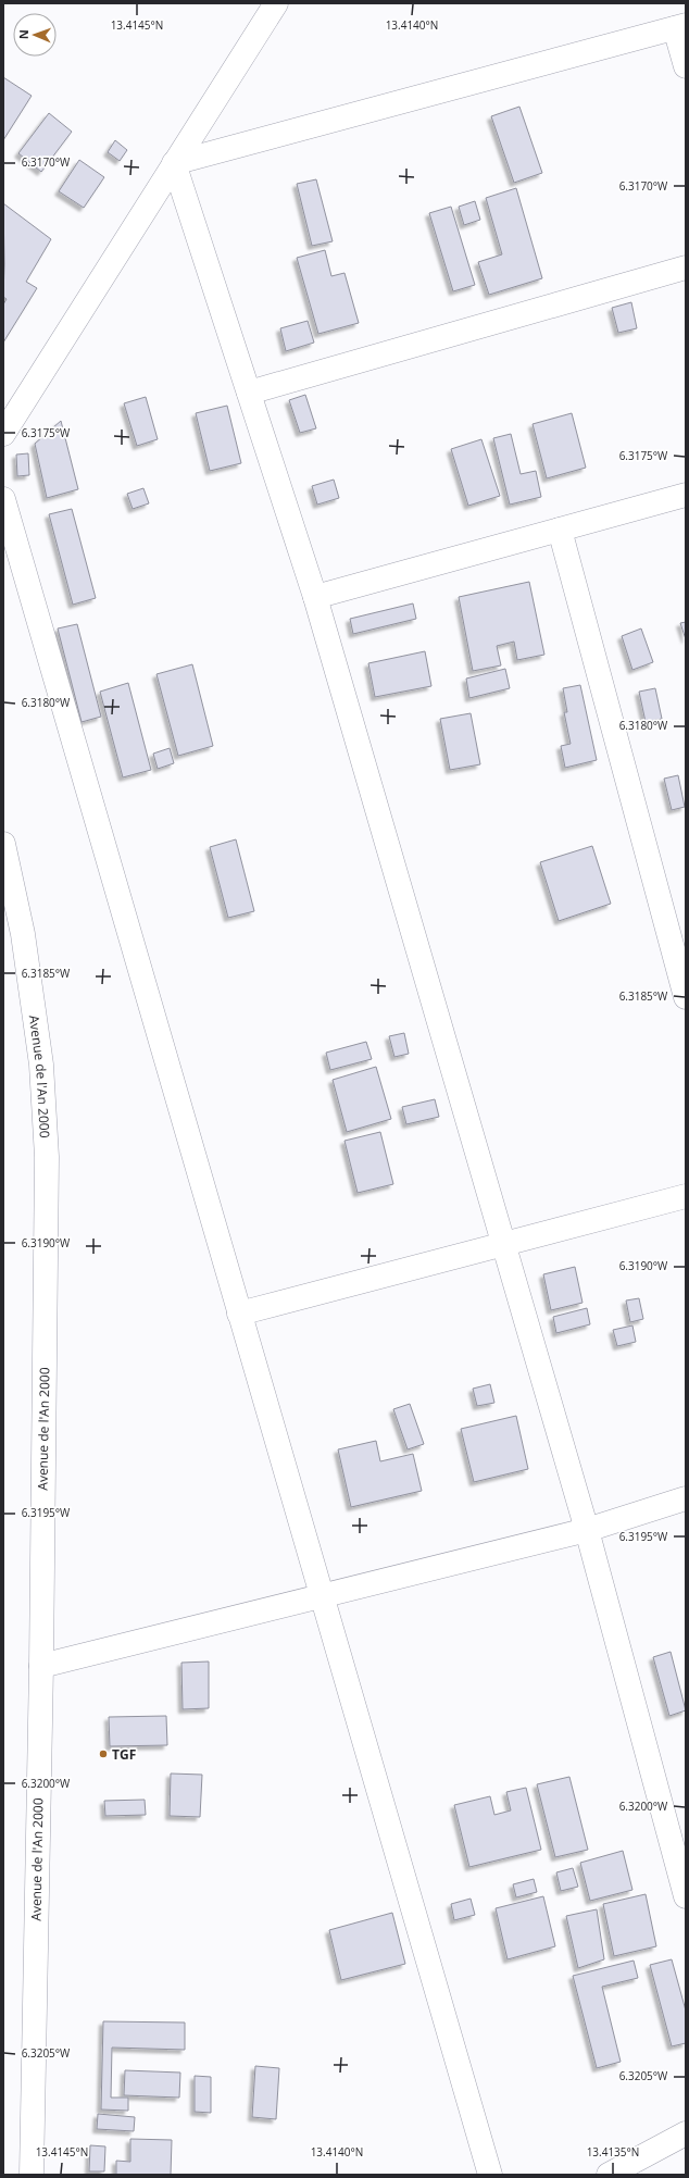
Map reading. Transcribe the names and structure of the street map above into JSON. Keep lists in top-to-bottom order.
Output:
{
  "streets": {
    "street": ["Avenue de l'An 2000"]
  },
  "places": ["TGF"],
  "north": "left",
  "coordinates": [
    "13.4145°N",
    "13.4140°N",
    "6.3170°W",
    "6.3175°W",
    "6.3180°W",
    "6.3185°W",
    "6.3190°W",
    "6.3195°W",
    "6.3200°W",
    "6.3205°W",
    "13.4135°N"
  ]
}
